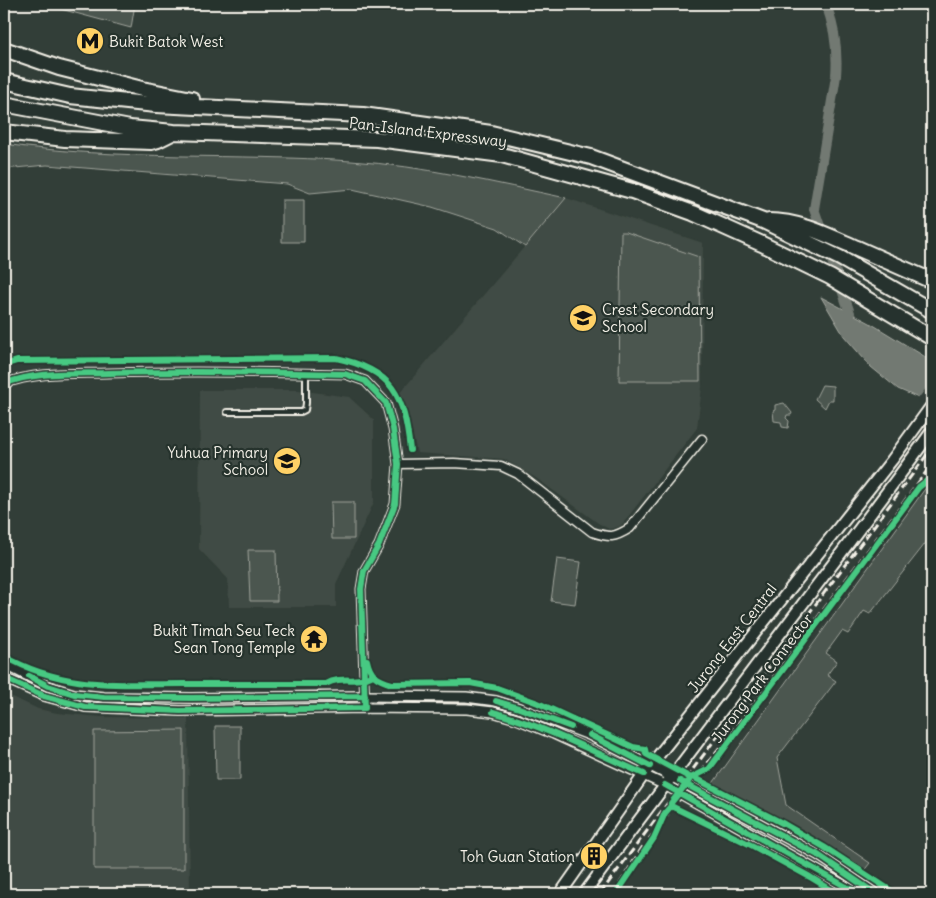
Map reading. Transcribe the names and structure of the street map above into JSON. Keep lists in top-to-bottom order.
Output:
{
  "streets": {
    "highway": ["Pan-Island Expressway"],
    "main road": ["Jurong East Central"],
    "cycle path": ["Jurong Park Connector"]
  },
  "places": {
    "metro station": ["Bukit Batok West"],
    "school or university": ["Crest Secondary School", "Yuhua Primary School"],
    "temple": ["Bukit Timah Seu Teck Sean Tong Temple"],
    "building": ["Toh Guan Station"]
  }
}
